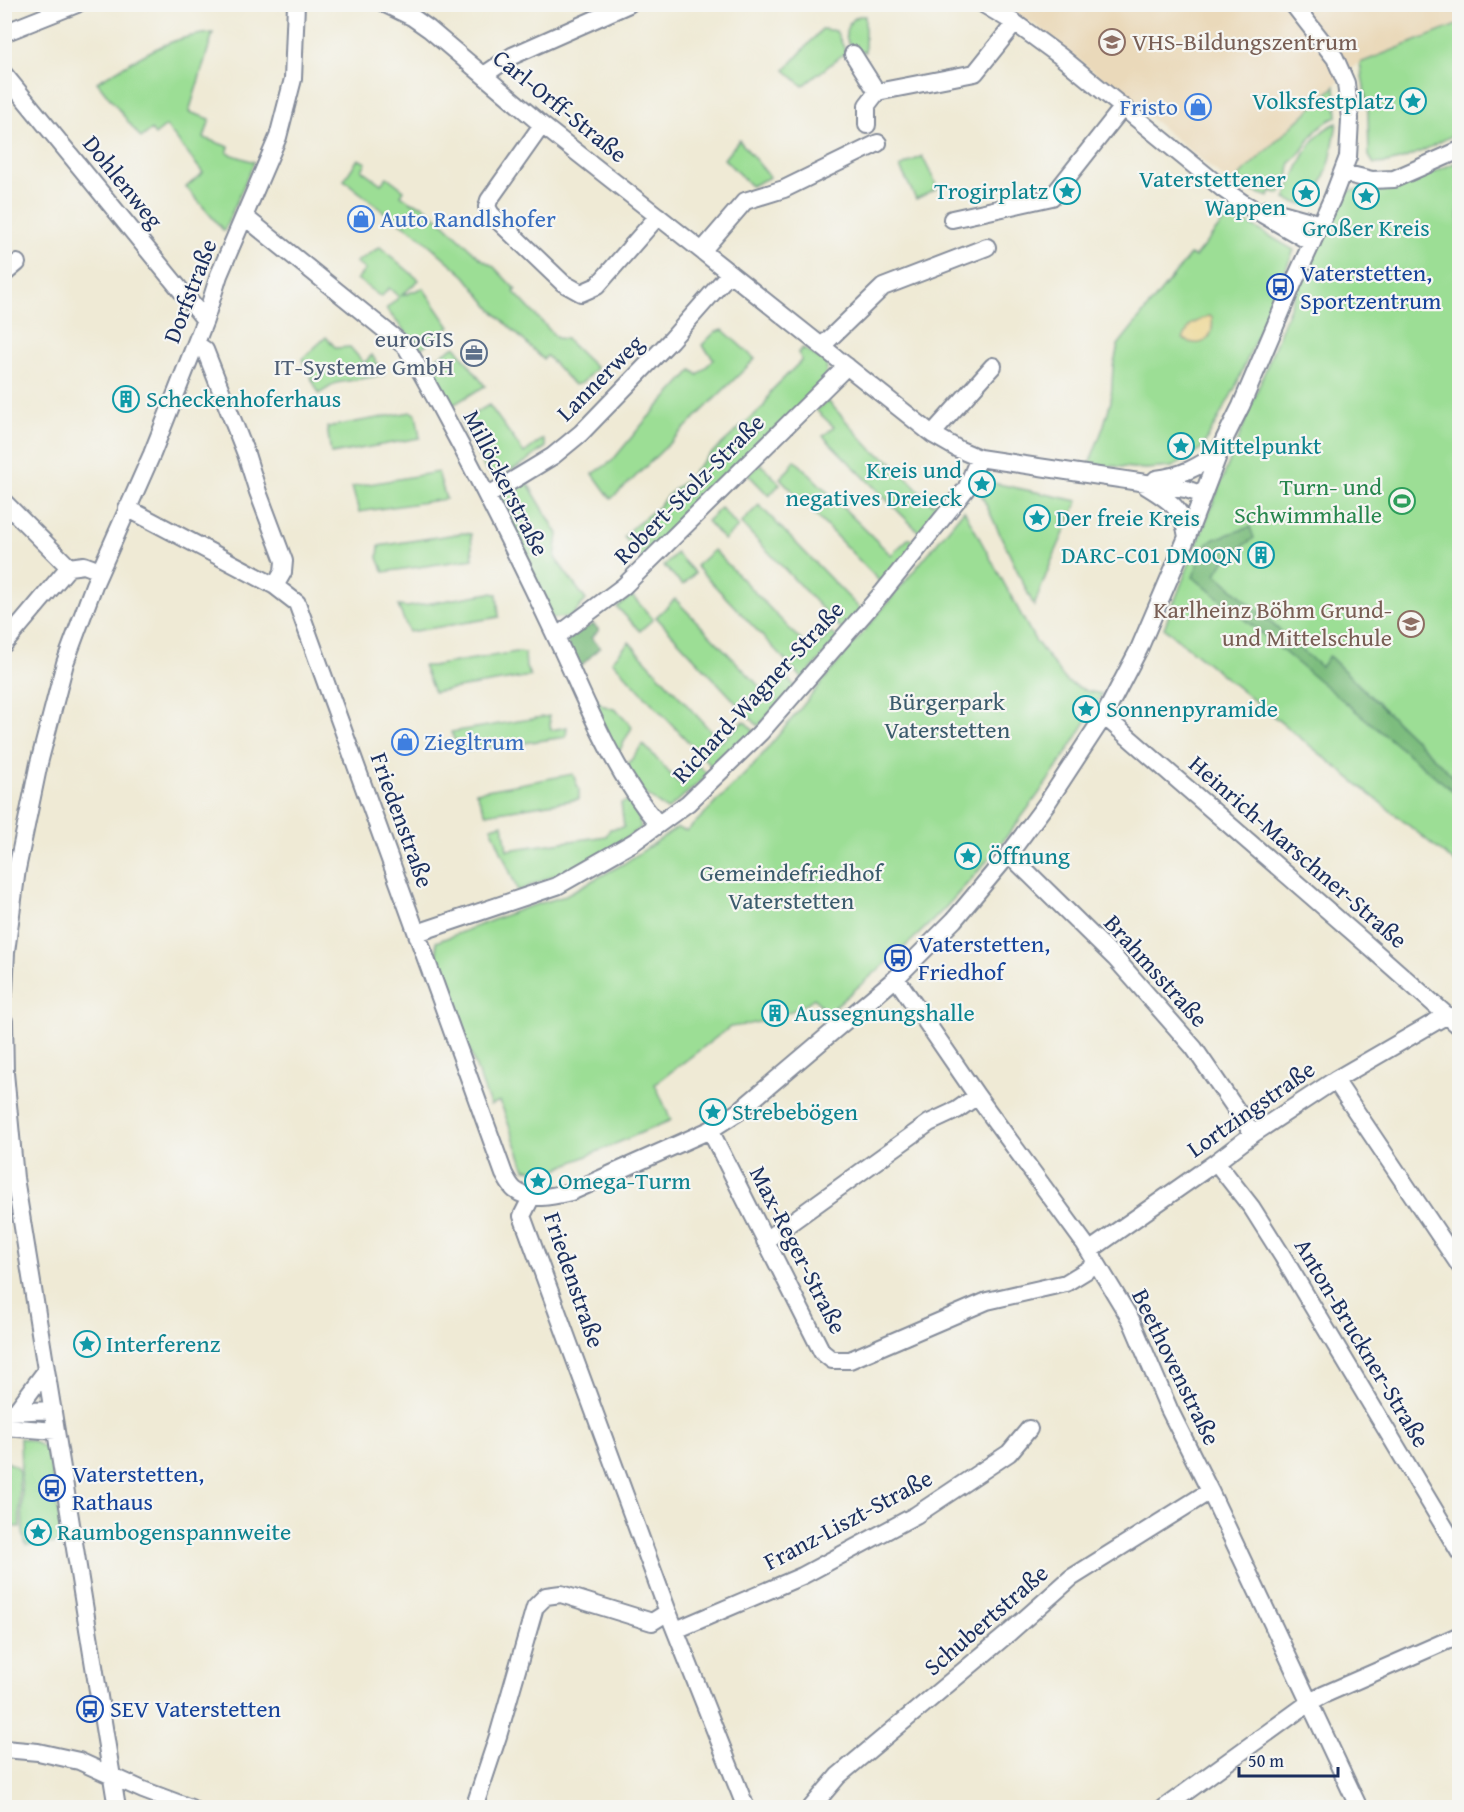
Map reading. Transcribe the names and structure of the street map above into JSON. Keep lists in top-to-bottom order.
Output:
{
  "streets": {
    "street": [
      "Carl-Orff-Straße",
      "Dohlenweg",
      "Dorfstraße",
      "Lannerweg",
      "Millöckerstraße",
      "Robert-Stolz-Straße",
      "Richard-Wagner-Straße",
      "Friedenstraße",
      "Heinrich-Marschner-Straße",
      "Brahmsstraße",
      "Lortzingstraße",
      "Max-Reger-Straße",
      "Anton-Bruckner-Straße",
      "Beethovenstraße",
      "Franz-Liszt-Straße",
      "Schubertstraße"
    ]
  },
  "crossings": [
    ["Carl-Orff-Straße", "Lannerweg"],
    ["Carl-Orff-Straße", "Robert-Stolz-Straße"],
    ["Carl-Orff-Straße", "Richard-Wagner-Straße"],
    ["Dohlenweg", "Dorfstraße"],
    ["Dorfstraße", "Millöckerstraße"],
    ["Dorfstraße", "Friedenstraße"],
    ["Lannerweg", "Millöckerstraße"],
    ["Millöckerstraße", "Robert-Stolz-Straße"],
    ["Millöckerstraße", "Richard-Wagner-Straße"],
    ["Richard-Wagner-Straße", "Friedenstraße"],
    ["Friedenstraße", "Franz-Liszt-Straße"],
    ["Heinrich-Marschner-Straße", "Lortzingstraße"],
    ["Brahmsstraße", "Lortzingstraße"],
    ["Lortzingstraße", "Max-Reger-Straße"],
    ["Lortzingstraße", "Anton-Bruckner-Straße"],
    ["Lortzingstraße", "Beethovenstraße"],
    ["Max-Reger-Straße", "Beethovenstraße"],
    ["Beethovenstraße", "Schubertstraße"]
  ],
  "parks": ["Bürgerpark Vaterstetten", "Gemeindefriedhof Vaterstetten"],
  "places": {
    "school or university": ["VHS-Bildungszentrum", "Karlheinz Böhm Grund- und Mittelschule"],
    "place": [
      "Volksfestplatz",
      "Trogirplatz",
      "Vaterstettener Wappen",
      "Großer Kreis",
      "Mittelpunkt",
      "Kreis und negatives Dreieck",
      "Der freie Kreis",
      "Sonnenpyramide",
      "Öffnung",
      "Strebebögen",
      "Omega-Turm",
      "Interferenz",
      "Raumbogenspannweite"
    ],
    "shop": ["Fristo", "Auto Randlshofer", "Ziegltrum"],
    "bus stop": [
      "Vaterstetten, Sportzentrum",
      "Vaterstetten, Friedhof",
      "Vaterstetten, Rathaus",
      "SEV Vaterstetten"
    ],
    "office": ["euroGIS IT-Systeme GmbH"],
    "building": ["Scheckenhoferhaus", "DARC-C01 DM0QN", "Aussegnungshalle"],
    "sports": ["Turn- und Schwimmhalle"]
  },
  "scale_bar": "50 m"
}
